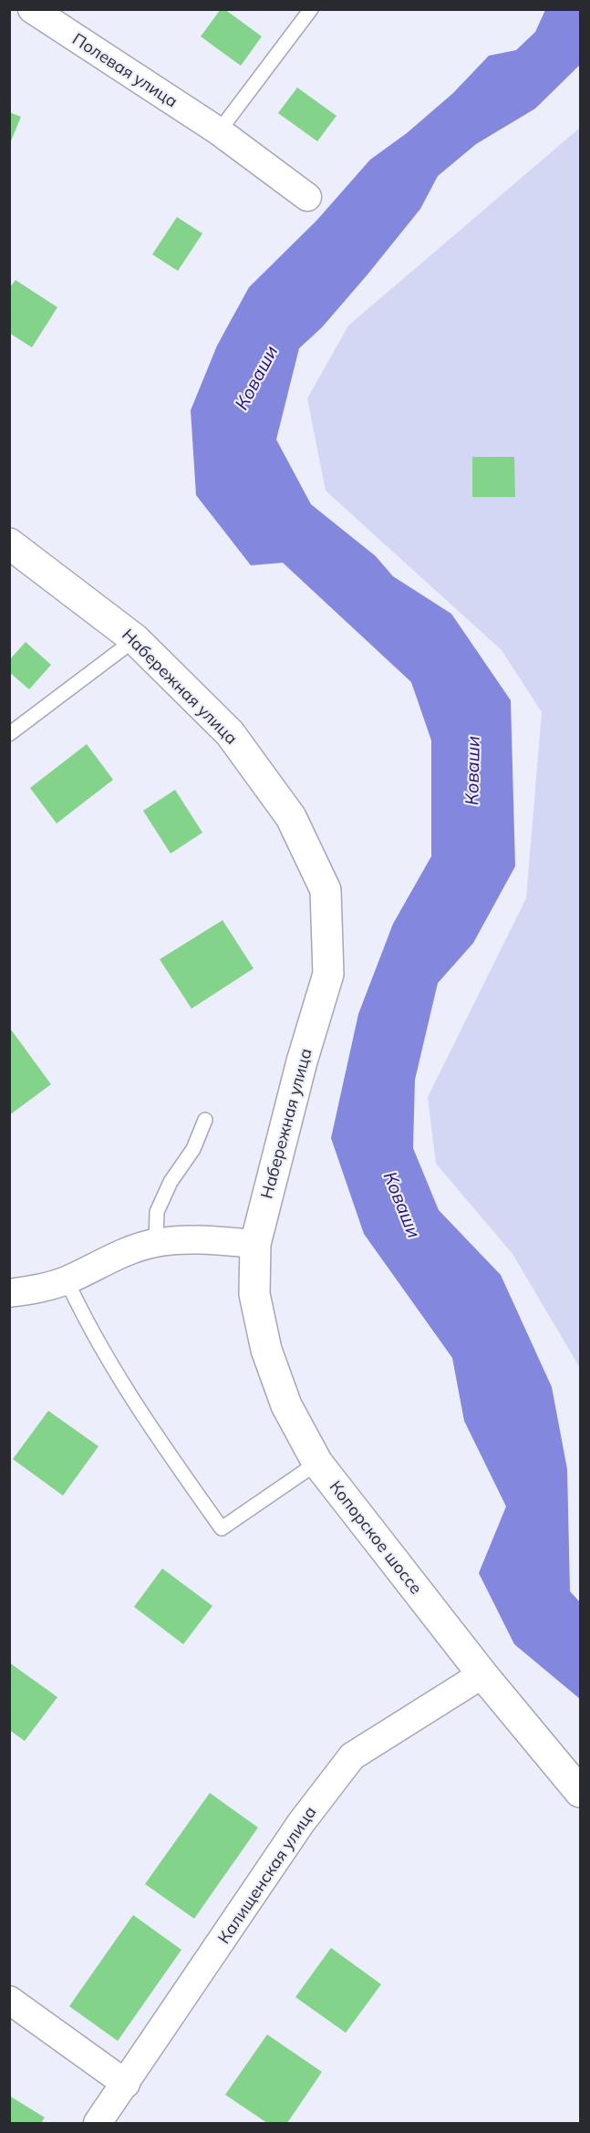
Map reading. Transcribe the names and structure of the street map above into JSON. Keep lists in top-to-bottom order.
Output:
{
  "streets": {
    "main road": ["Набережная улица", "Копорское шоссе"],
    "street": ["Полевая улица", "Калищенская улица"]
  },
  "crossings": [
    ["Набережная улица", "Копорское шоссе"],
    ["Копорское шоссе", "Калищенская улица"]
  ],
  "water": ["Коваши"]
}
